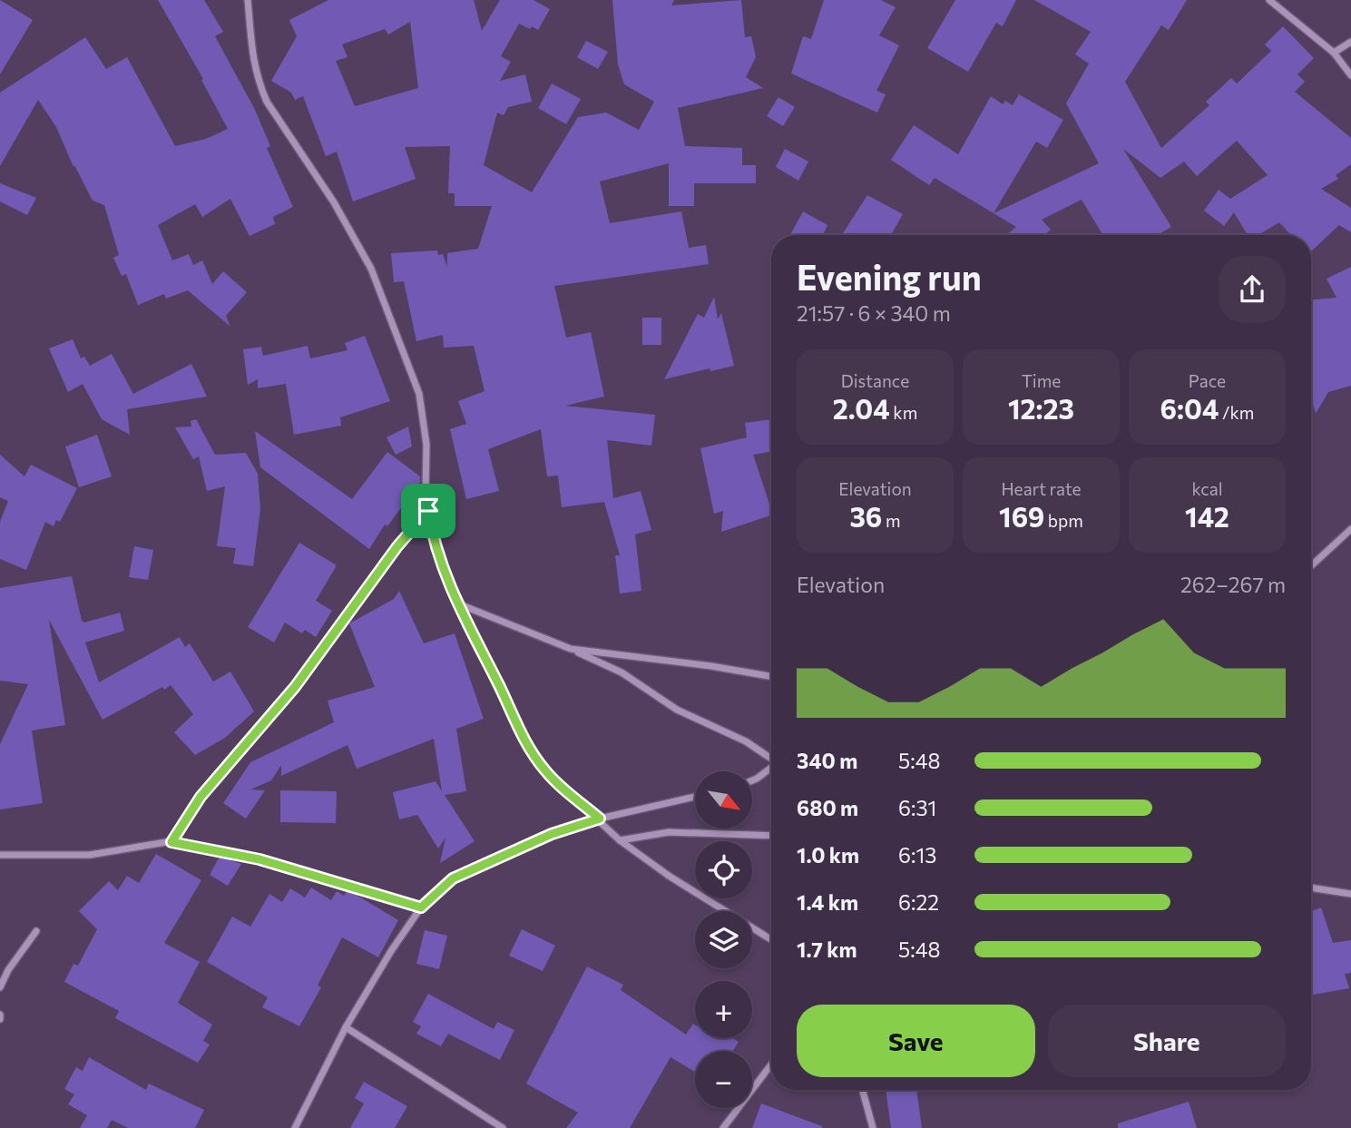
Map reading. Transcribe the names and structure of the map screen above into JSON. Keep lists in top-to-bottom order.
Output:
{
  "north": "bottom right",
  "page": {
    "heading": ["Evening run", "21:57 · 6 × 340 m"],
    "stats": [
      ["Distance", "2.04 km"],
      ["Time", "12:23"],
      ["Pace", "6:04 /km"],
      ["Elevation", "36 m"],
      ["Heart rate", "169 bpm"],
      ["kcal", "142"]
    ],
    "chart": ["Elevation", "262–267 m"],
    "list": [
      {
        "name": "340 m",
        "note": "5:48"
      },
      {
        "name": "680 m",
        "note": "6:31"
      },
      {
        "name": "1.0 km",
        "note": "6:13"
      },
      {
        "name": "1.4 km",
        "note": "6:22"
      },
      {
        "name": "1.7 km",
        "note": "5:48"
      }
    ],
    "map_buttons": ["+", "−"],
    "buttons": ["Save", "Share"]
  }
}
